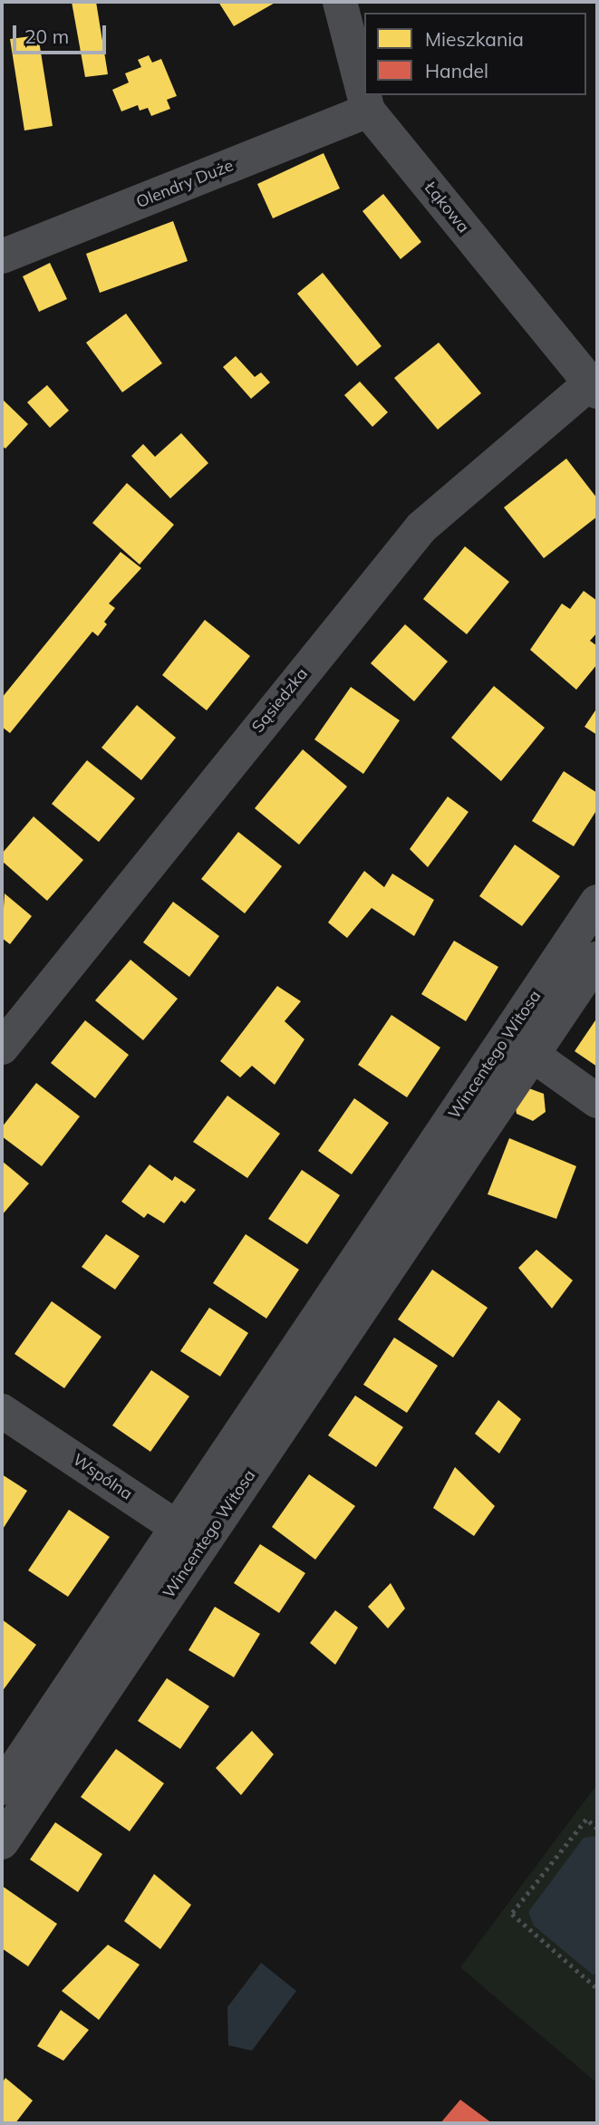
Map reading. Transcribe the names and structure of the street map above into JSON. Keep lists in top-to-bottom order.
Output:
{
  "streets": {
    "street": [
      "Olendry Duże",
      "Łąkowa",
      "Sąsiedzka",
      "Wincentego Witosa",
      "Wspólna"
    ]
  },
  "crossings": [
    ["Olendry Duże", "Łąkowa"],
    ["Łąkowa", "Sąsiedzka"],
    ["Wincentego Witosa", "Wspólna"]
  ],
  "legend": ["Mieszkania", "Handel"],
  "scale_bar": "20 m"
}
